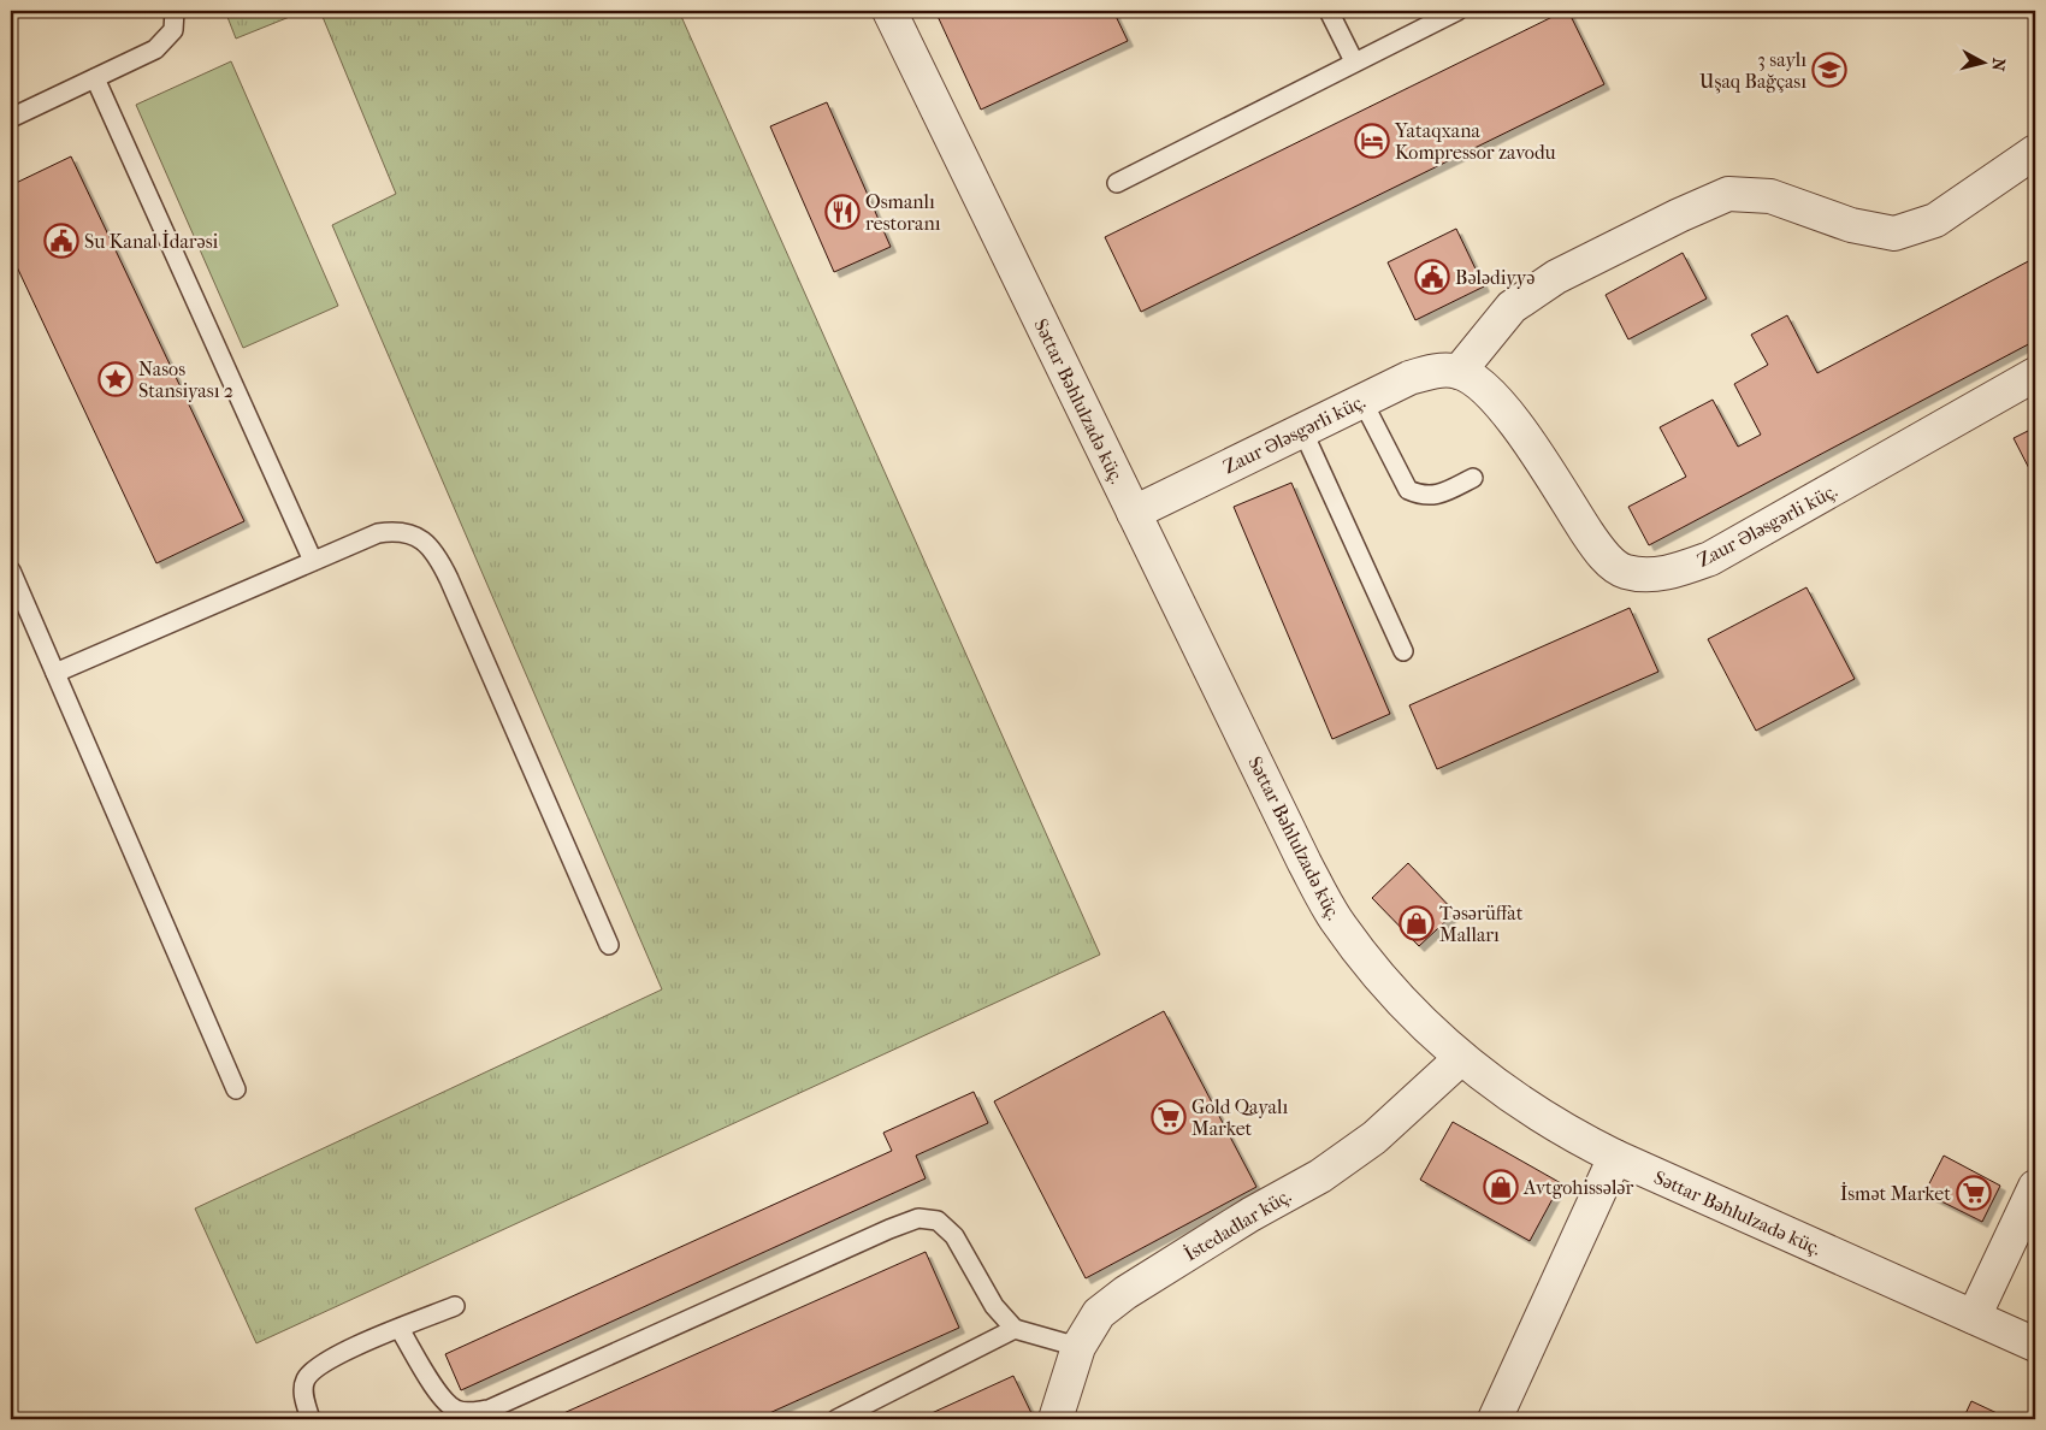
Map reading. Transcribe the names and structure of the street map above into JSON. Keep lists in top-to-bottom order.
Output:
{
  "streets": {
    "street": ["Səttar Bəhlulzadə küç.", "Zaur Ələsgərli küç.", "İstedadlar küç."]
  },
  "crossings": [
    ["Səttar Bəhlulzadə küç.", "Zaur Ələsgərli küç."],
    ["Səttar Bəhlulzadə küç.", "İstedadlar küç."]
  ],
  "places": {
    "school or university": ["3 saylı Uşaq Bağçası"],
    "hotel": ["Yataqxana Kompressor zavodu"],
    "restaurant": ["Osmanlı restoranı"],
    "public building": ["Su Kanal İdarəsi", "Bələdiyyə"],
    "place": ["Nasos Stansiyası 2"],
    "shop": ["Təsərüffat Malları", "Avtgohissələr"],
    "supermarket": ["Gold Qayalı Market", "İsmət Market"]
  },
  "north": "right"
}
